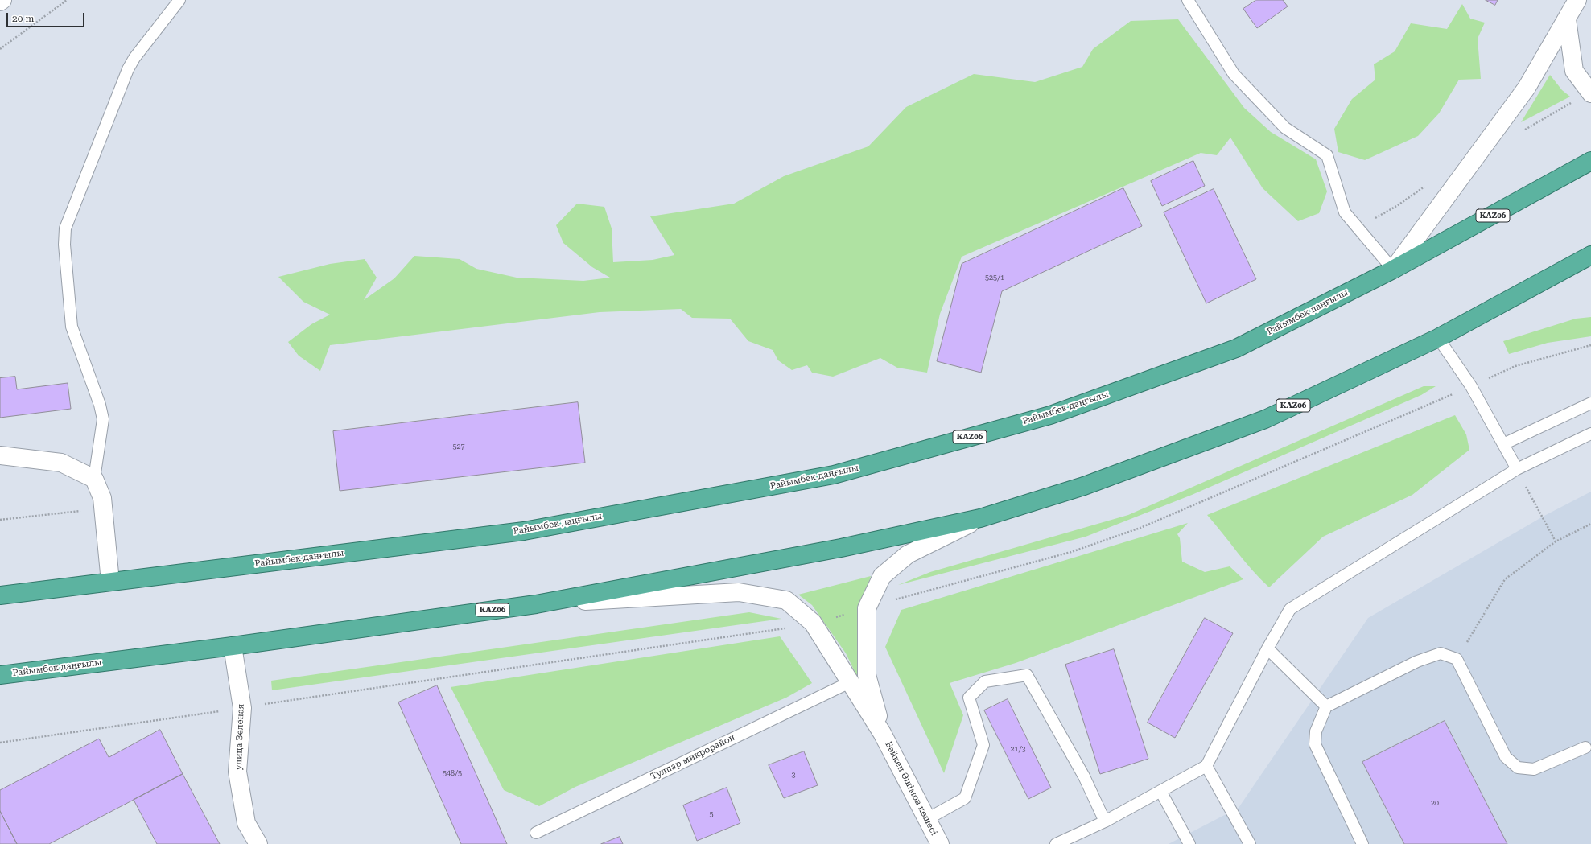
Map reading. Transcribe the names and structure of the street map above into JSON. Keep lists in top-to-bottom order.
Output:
{
  "streets": {
    "highway": ["KАZ06", "Райымбек даңғылы"],
    "main road": ["улица Зелёная", "Бәйкен Әшімов көшесі"],
    "lane": ["Тулпар микрорайон"]
  },
  "crossings": [
    ["Райымбек даңғылы", "улица Зелёная"]
  ],
  "house_numbers": [
    "525/1",
    "527",
    "21/3",
    "548/5",
    "3",
    "20",
    "5"
  ],
  "scale_bar": "20 m"
}
